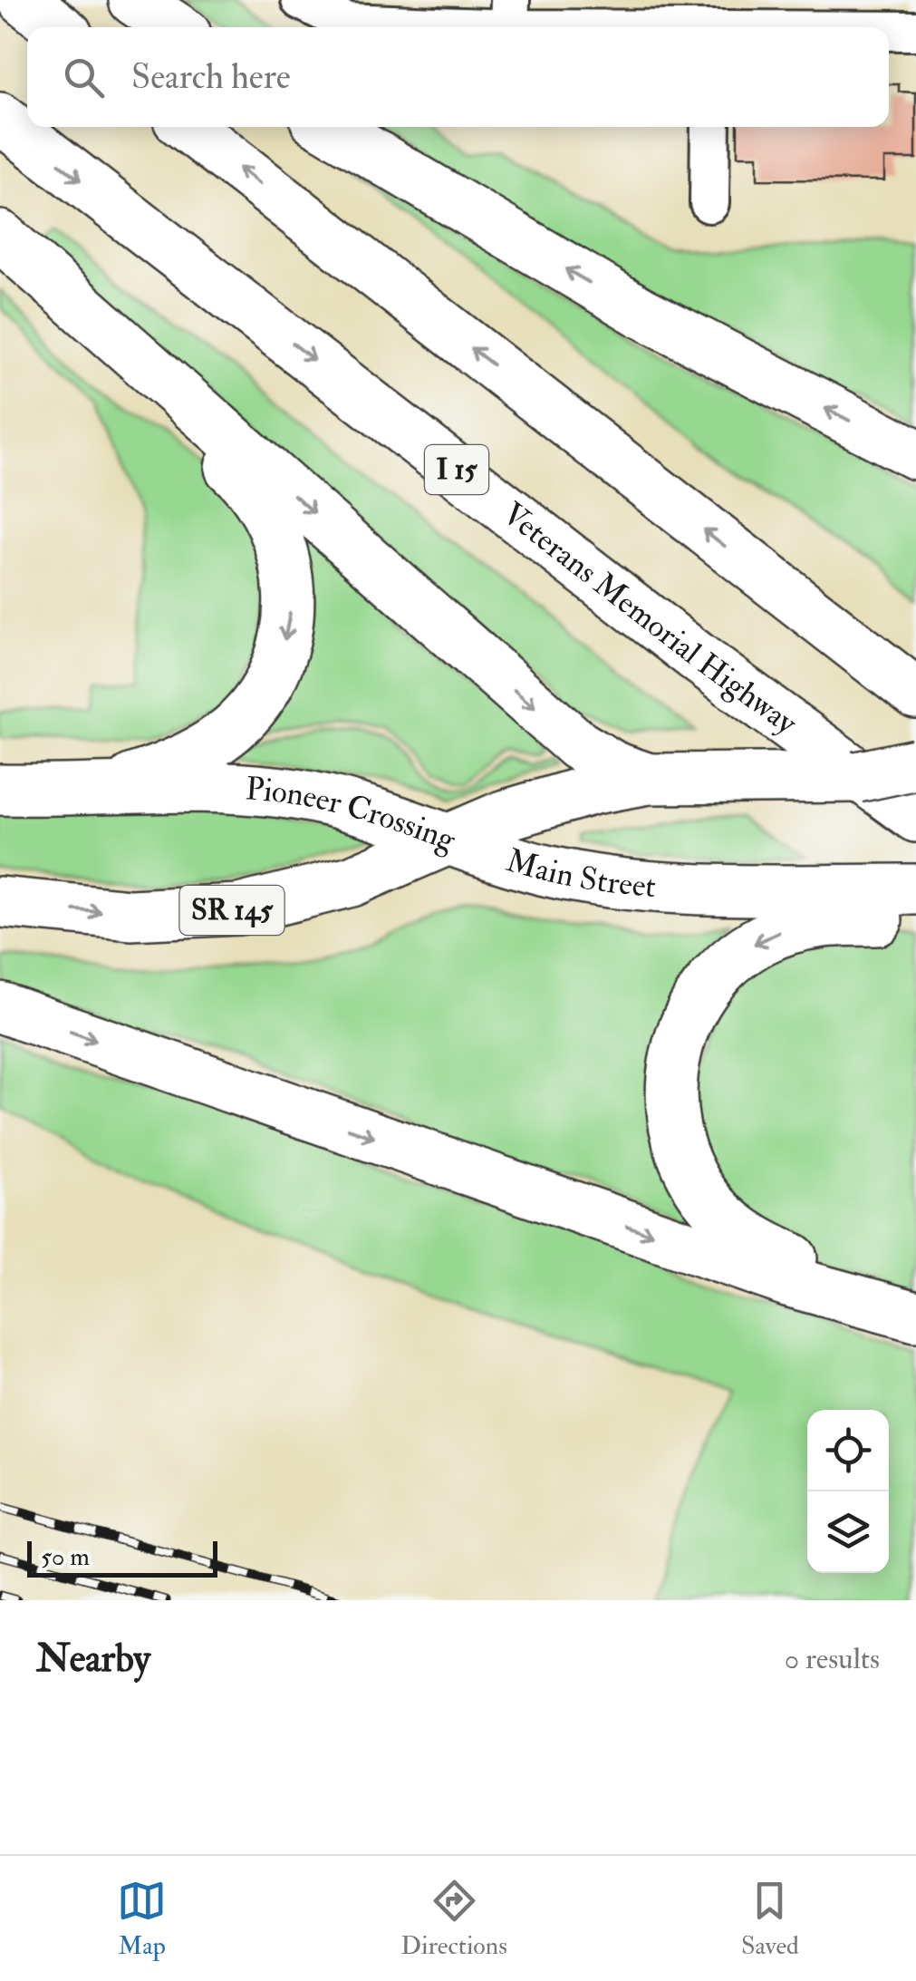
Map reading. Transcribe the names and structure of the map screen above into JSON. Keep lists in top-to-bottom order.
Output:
{
  "streets": {
    "highway": [
      "I 15",
      "Veterans Memorial Highway",
      "Pioneer Crossing",
      "Main Street",
      "SR 145"
    ]
  },
  "crossings": [
    ["Pioneer Crossing", "Main Street"]
  ],
  "scale_bar": "50 m",
  "page": {
    "search": "Search here",
    "scale": "50 m",
    "heading": ["Nearby", "0 results"],
    "nav": ["Map", "Directions", "Saved"]
  }
}
